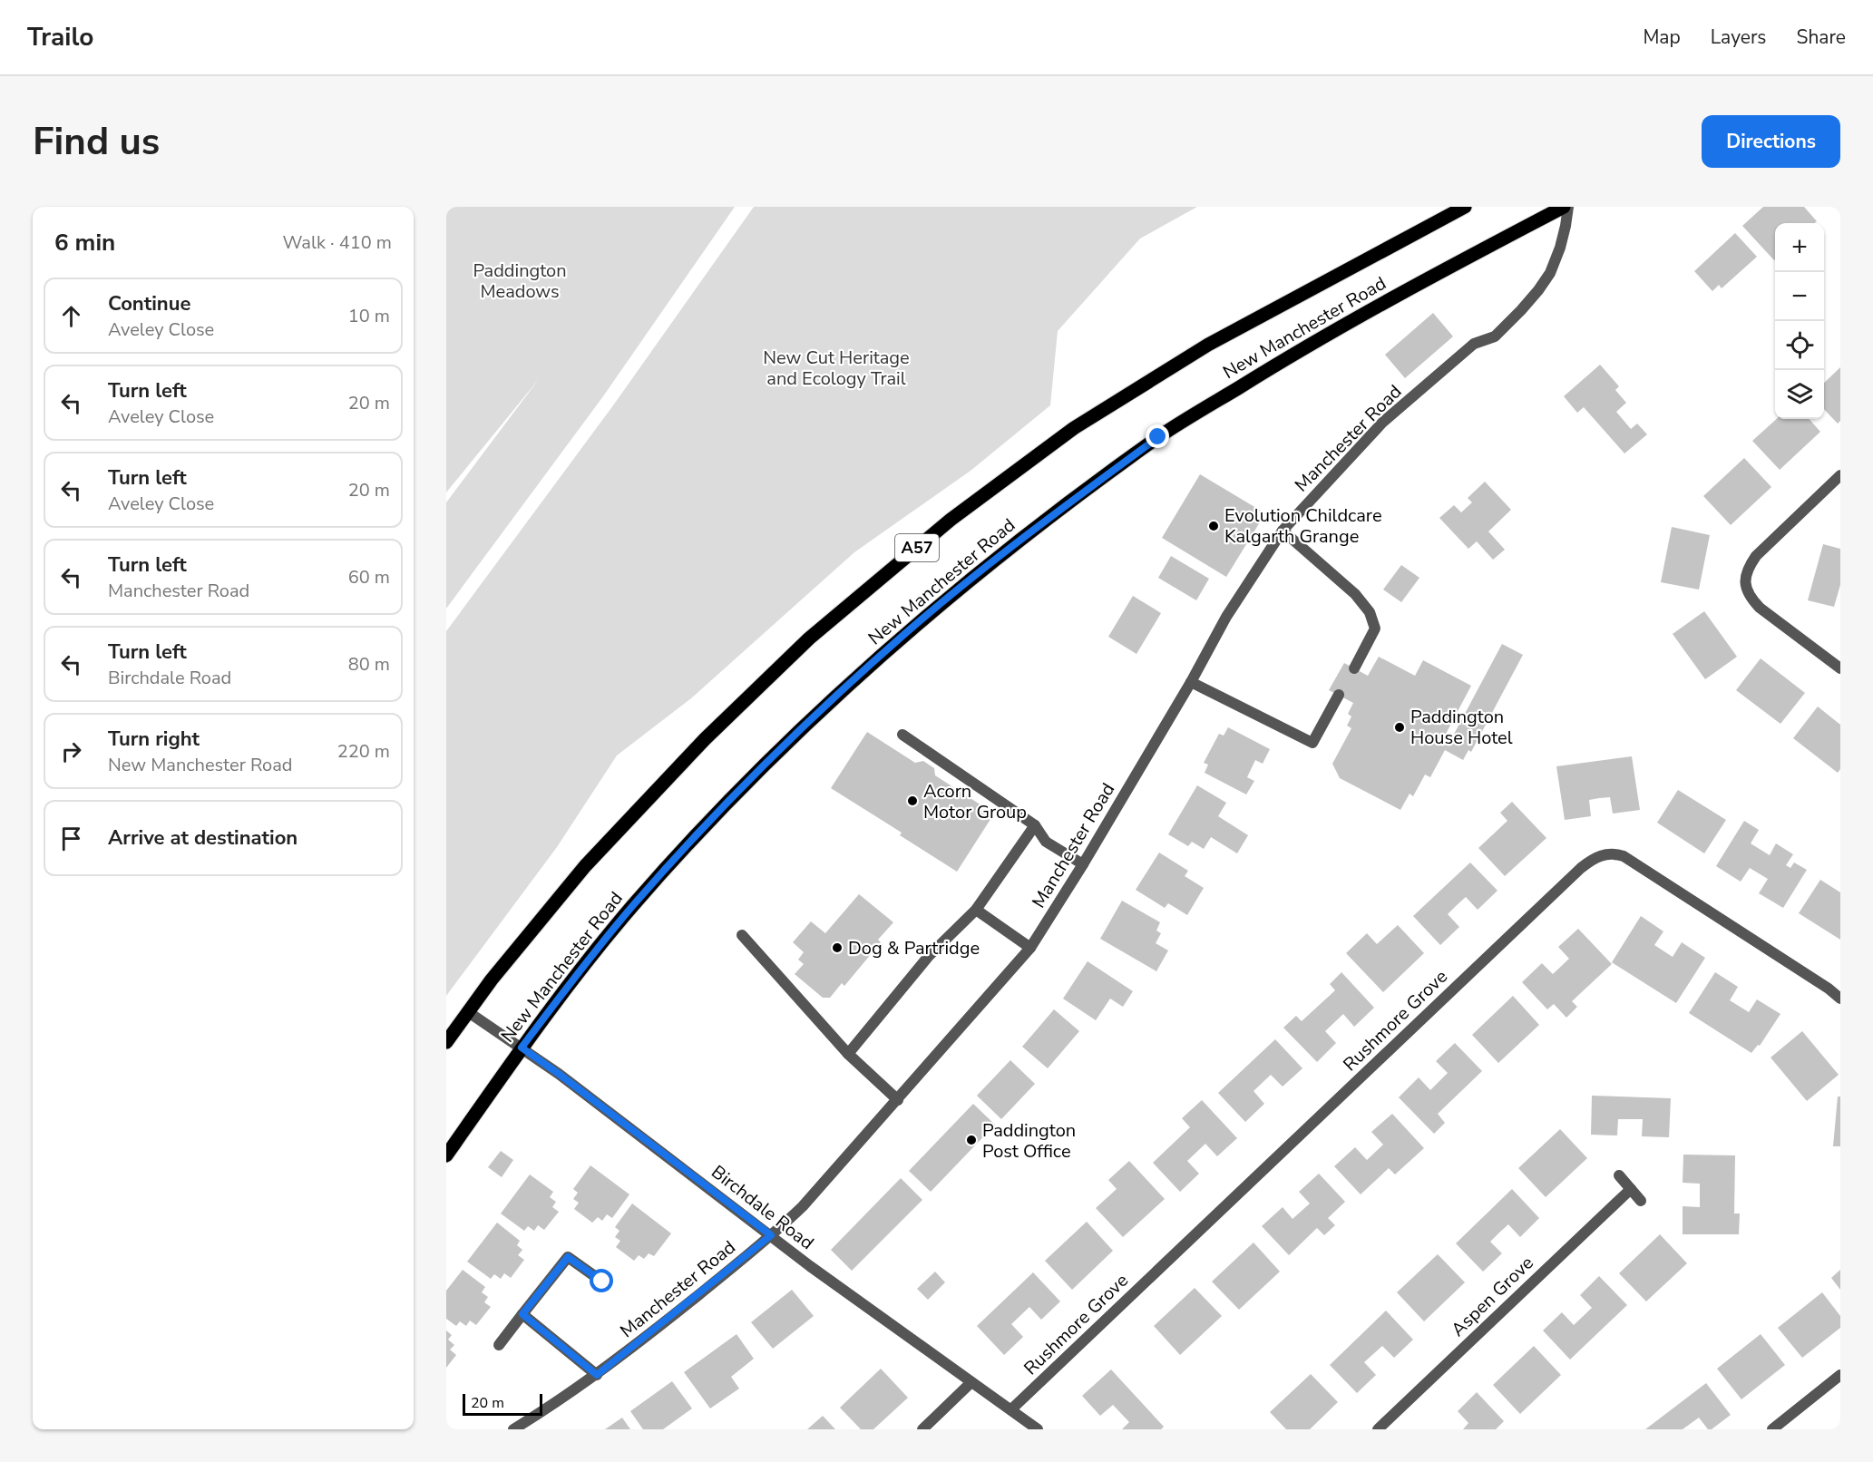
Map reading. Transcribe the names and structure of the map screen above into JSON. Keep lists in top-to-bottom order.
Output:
{
  "streets": {
    "main road": ["New Manchester Road", "A57"],
    "street": [
      "Manchester Road",
      "Rushmore Grove",
      "Birchdale Road",
      "Aspen Grove"
    ]
  },
  "crossings": [
    ["New Manchester Road", "Manchester Road"],
    ["New Manchester Road", "Birchdale Road"],
    ["Manchester Road", "Birchdale Road"],
    ["Rushmore Grove", "Birchdale Road"]
  ],
  "parks": ["Paddington Meadows", "New Cut Heritage and Ecology Trail"],
  "places": [
    "Evolution Childcare Kalgarth Grange",
    "Paddington House Hotel",
    "Acorn Motor Group",
    "Dog & Partridge",
    "Paddington Post Office"
  ],
  "scale_bar": "20 m",
  "page": {
    "header": "Trailo",
    "nav": ["Map", "Layers", "Share"],
    "buttons": "Directions",
    "title": "Find us",
    "heading": ["6 min", "Walk · 410 m"],
    "map_buttons": ["+", "−"],
    "list": [
      ["Continue", "Aveley Close", "10 m"],
      ["Turn left", "Aveley Close", "20 m"],
      ["Turn left", "Aveley Close", "20 m"],
      ["Turn left", "Manchester Road", "60 m"],
      ["Turn left", "Birchdale Road", "80 m"],
      ["Turn right", "New Manchester Road", "220 m"],
      "Arrive at destination"
    ],
    "scale": "20 m"
  }
}
